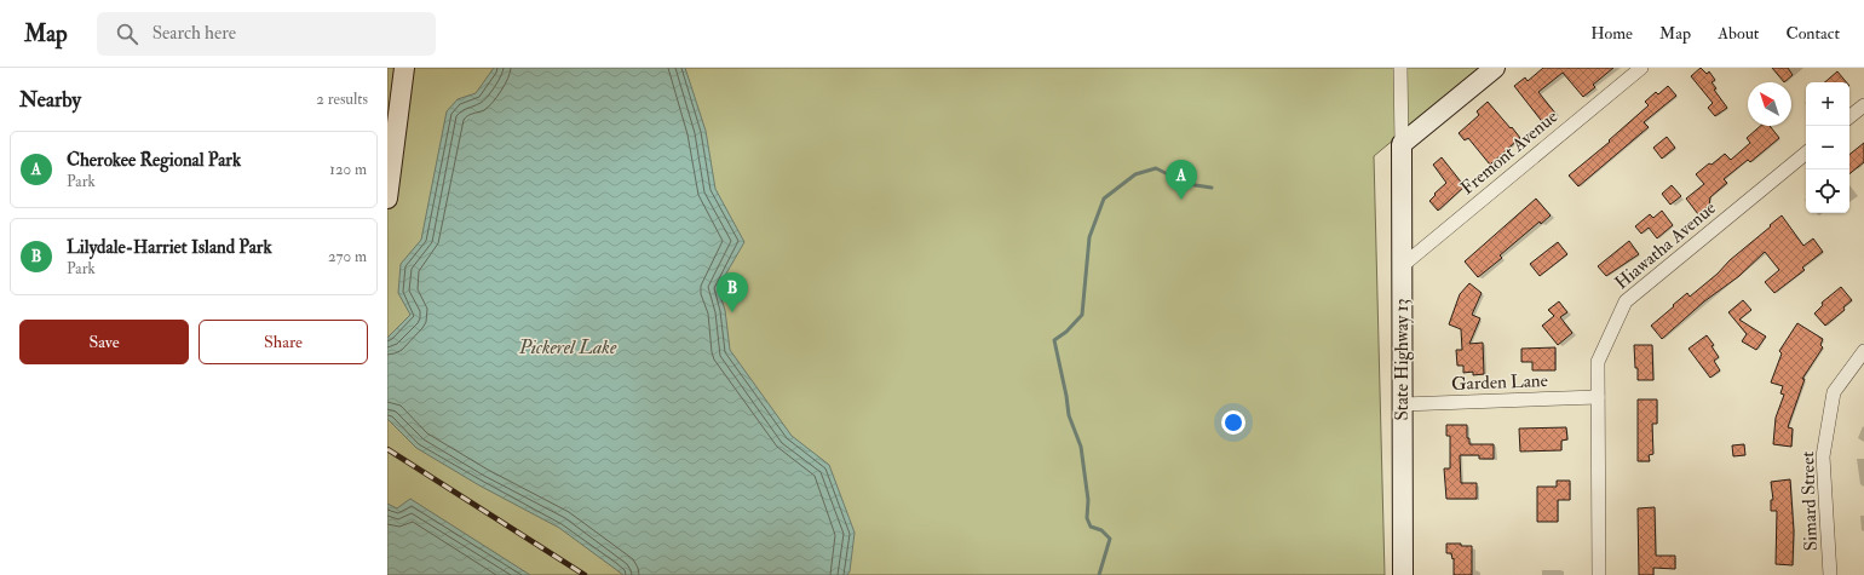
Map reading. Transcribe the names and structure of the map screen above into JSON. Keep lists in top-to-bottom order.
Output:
{
  "streets": {
    "street": [
      "Fremont Avenue",
      "Hiawatha Avenue",
      "State Highway 13",
      "Garden Lane",
      "Simard Street"
    ]
  },
  "crossings": [
    ["Fremont Avenue", "State Highway 13"],
    ["Hiawatha Avenue", "Garden Lane"],
    ["State Highway 13", "Garden Lane"]
  ],
  "water": ["Pickerel Lake"],
  "north": "top left",
  "page": {
    "header": "Map",
    "search": "Search here",
    "nav": [
      "Home",
      "Map",
      "About",
      "Contact"
    ],
    "heading": ["Nearby", "2 results"],
    "map_buttons": ["+", "−"],
    "list": [
      {
        "mark": "A",
        "name": "Cherokee Regional Park",
        "note": "Park",
        "value": "120 m"
      },
      {
        "mark": "B",
        "name": "Lilydale-Harriet Island Park",
        "note": "Park",
        "value": "270 m"
      }
    ],
    "pins": ["A", "B"],
    "buttons": ["Save", "Share"]
  }
}
